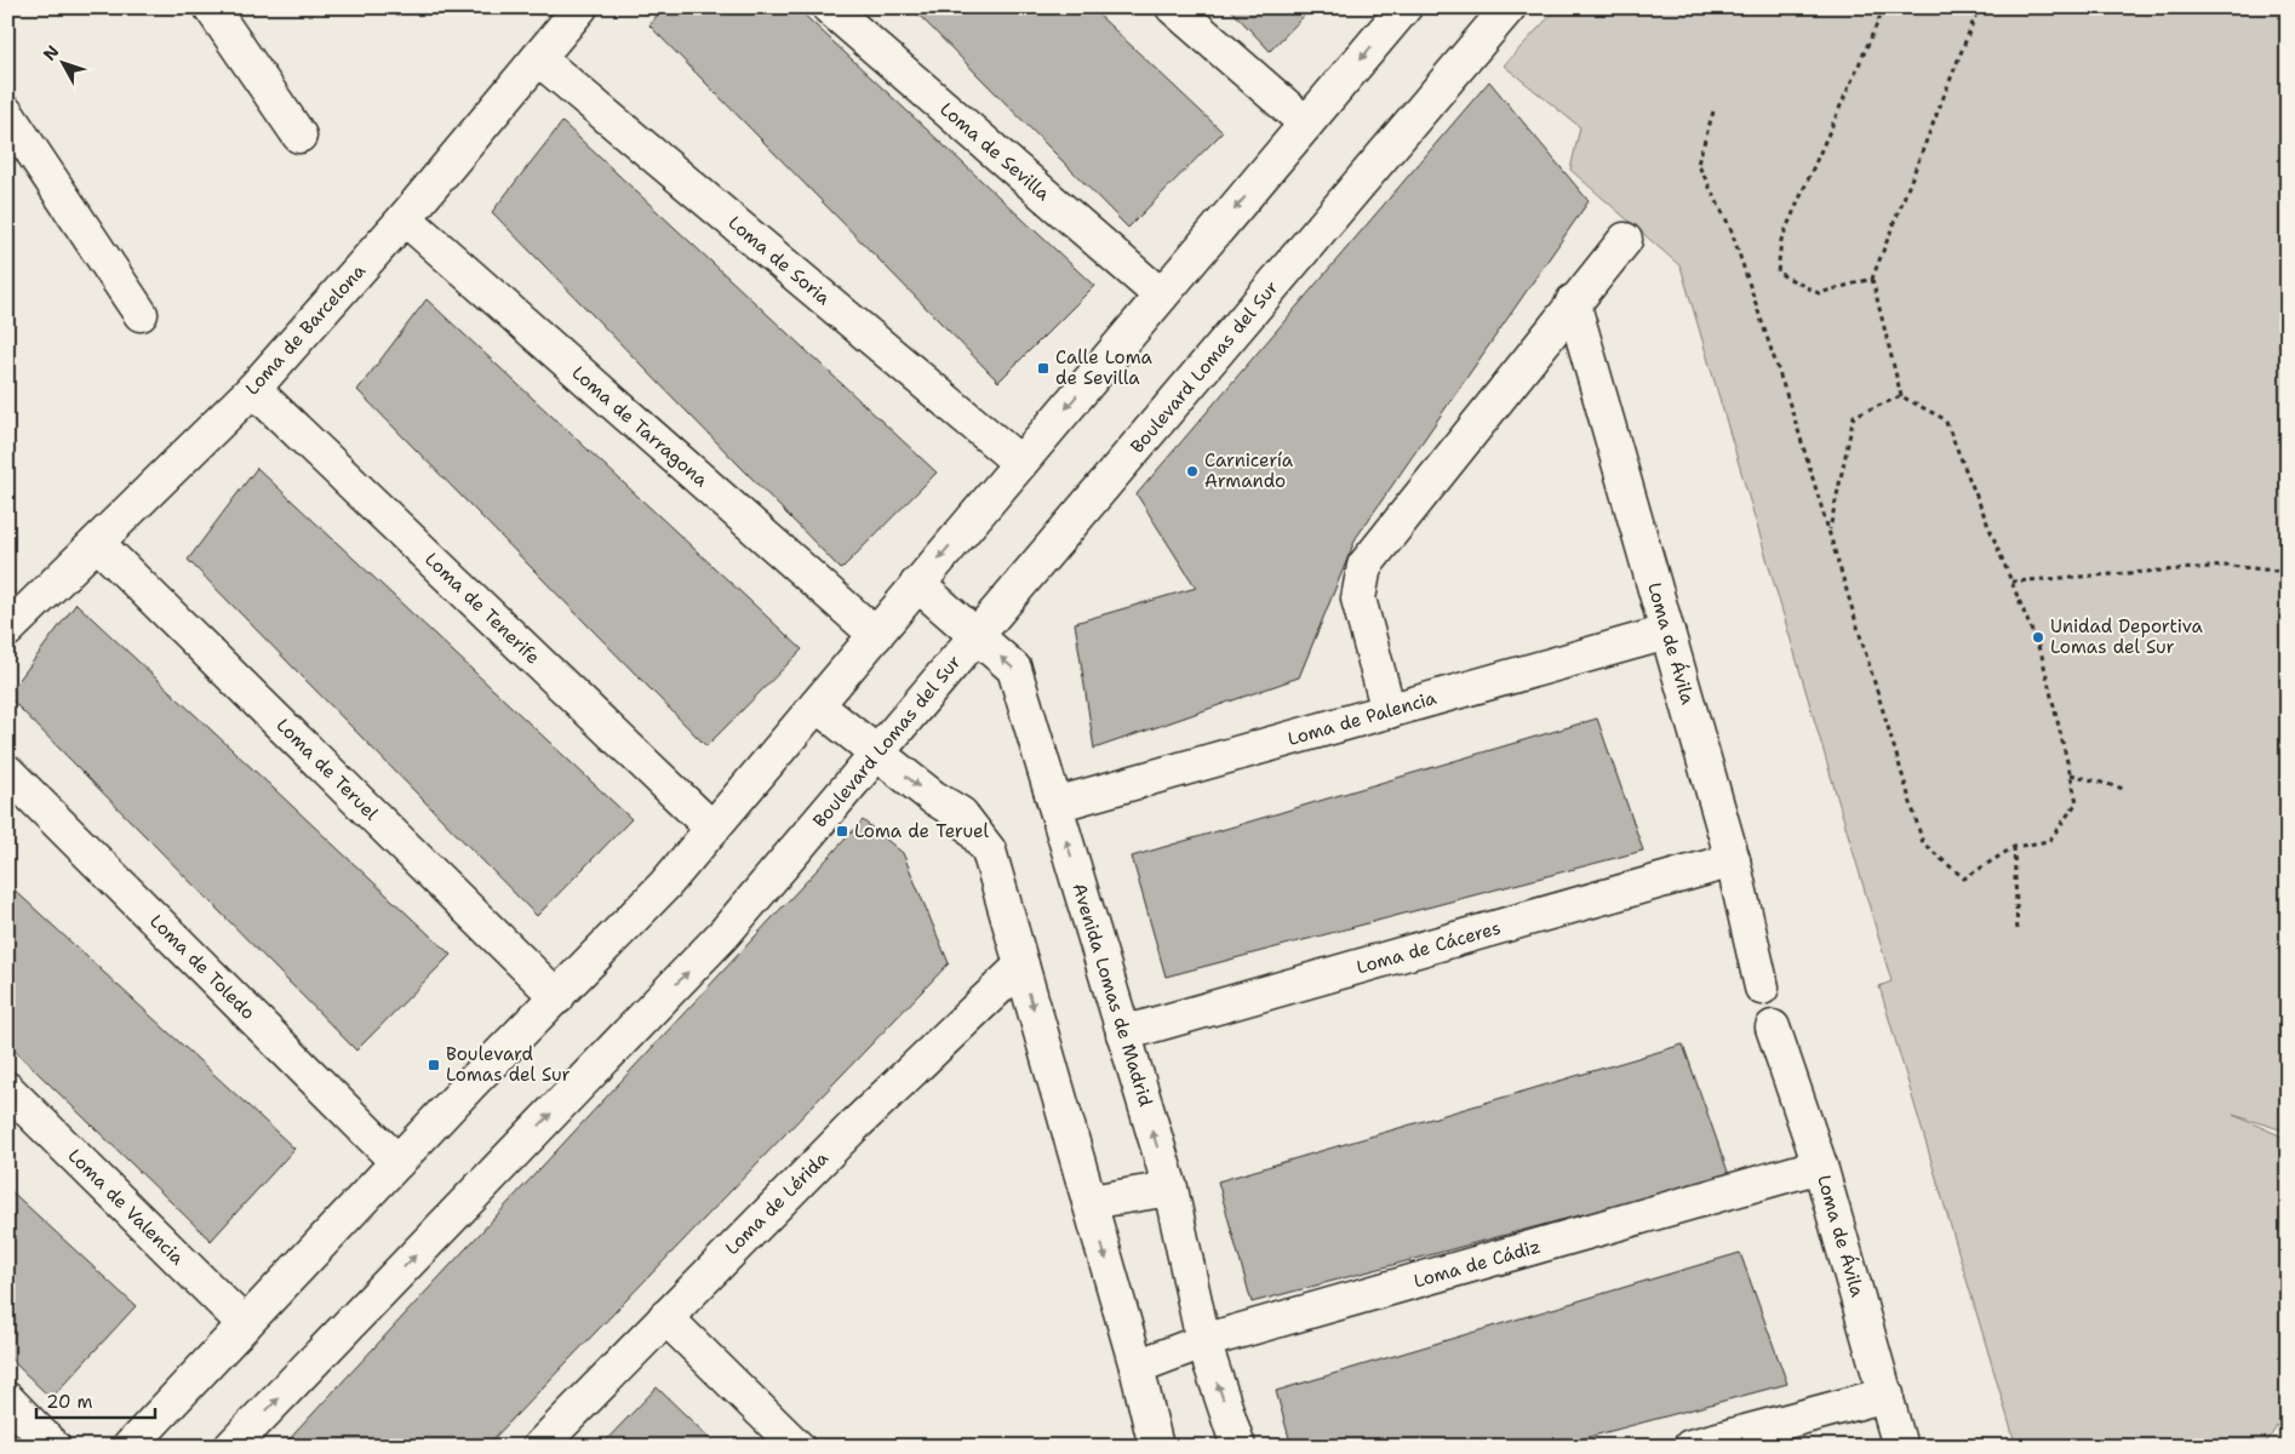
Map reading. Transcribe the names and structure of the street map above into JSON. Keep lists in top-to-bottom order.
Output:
{
  "streets": {
    "street": [
      "Loma de Sevilla",
      "Loma de Soria",
      "Loma de Barcelona",
      "Boulevard Lomas del Sur",
      "Loma de Tarragona",
      "Loma de Tenerife",
      "Loma de Ávila",
      "Loma de Palencia",
      "Loma de Teruel",
      "Loma de Cáceres",
      "Loma de Toledo",
      "Avenida Lomas de Madrid",
      "Loma de Lérida",
      "Loma de Valencia",
      "Loma de Cádiz"
    ]
  },
  "crossings": [
    ["Loma de Soria", "Loma de Barcelona"],
    ["Loma de Barcelona", "Loma de Tarragona"],
    ["Loma de Barcelona", "Loma de Tenerife"],
    ["Loma de Barcelona", "Loma de Teruel"],
    ["Boulevard Lomas del Sur", "Avenida Lomas de Madrid"],
    ["Loma de Ávila", "Loma de Palencia"],
    ["Loma de Ávila", "Loma de Cáceres"],
    ["Loma de Ávila", "Loma de Cádiz"],
    ["Loma de Palencia", "Avenida Lomas de Madrid"],
    ["Loma de Cáceres", "Avenida Lomas de Madrid"],
    ["Avenida Lomas de Madrid", "Loma de Cádiz"]
  ],
  "places": {
    "transit": ["Calle Loma de Sevilla", "Loma de Teruel", "Boulevard Lomas del Sur"],
    "other": ["Carnicería Armando", "Unidad Deportiva Lomas del Sur"]
  },
  "scale_bar": "20 m",
  "north": "top left"
}
